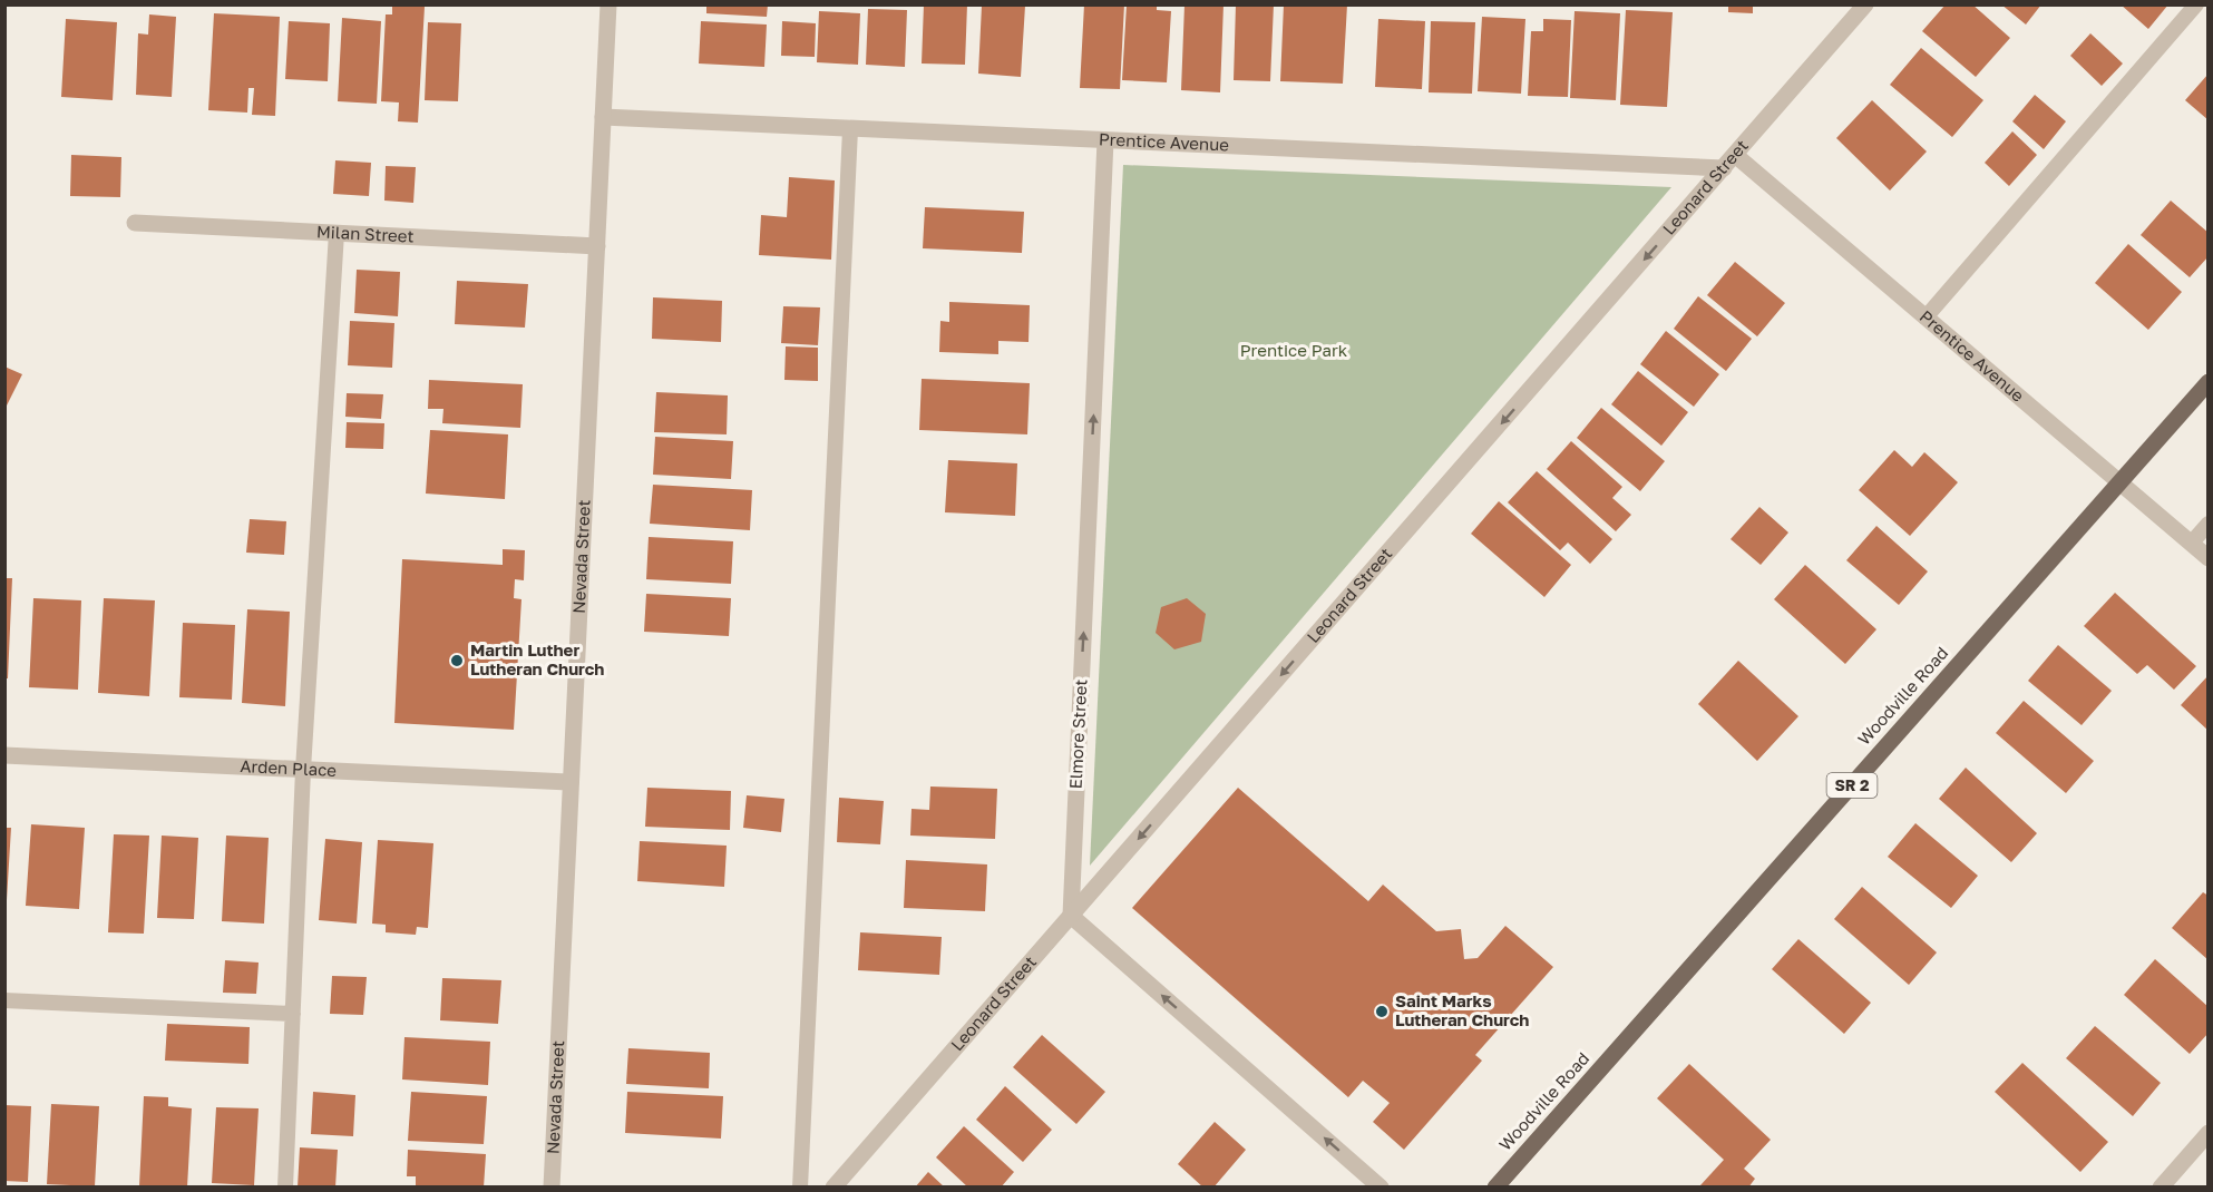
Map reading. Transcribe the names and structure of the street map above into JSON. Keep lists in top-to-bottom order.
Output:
{
  "streets": {
    "main road": ["Woodville Road", "SR 2"],
    "street": [
      "Prentice Avenue",
      "Leonard Street",
      "Milan Street",
      "Nevada Street",
      "Elmore Street",
      "Arden Place"
    ]
  },
  "crossings": [
    ["Prentice Avenue", "Leonard Street"],
    ["Prentice Avenue", "Nevada Street"],
    ["Prentice Avenue", "Woodville Road"],
    ["Prentice Avenue", "Elmore Street"],
    ["Leonard Street", "Elmore Street"],
    ["Milan Street", "Nevada Street"],
    ["Nevada Street", "Arden Place"]
  ],
  "one_way": ["Leonard Street", "Elmore Street"],
  "parks": ["Prentice Park"],
  "places": ["Martin Luther Lutheran Church", "Saint Marks Lutheran Church"]
}
